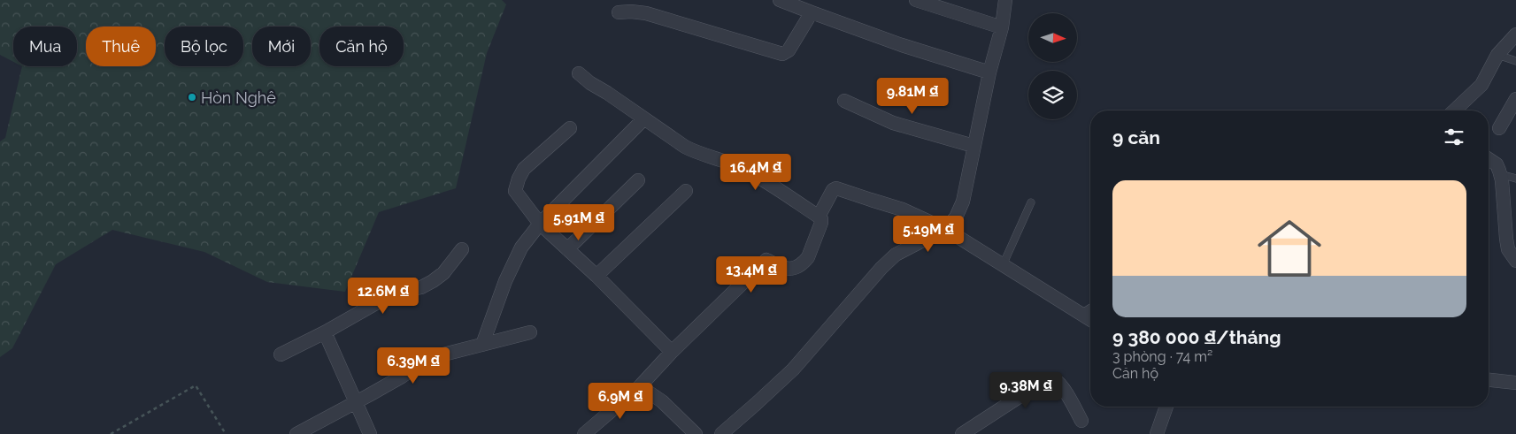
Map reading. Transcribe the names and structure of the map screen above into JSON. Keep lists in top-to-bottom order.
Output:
{
  "places": ["Hòn Nghê"],
  "north": "right",
  "page": {
    "chip": [
      "Mua",
      "Thuê",
      "Bộ lọc",
      "Mới",
      "Căn hộ"
    ],
    "price": [
      "9.81M ₫",
      "16.4M ₫",
      "5.91M ₫",
      "5.19M ₫",
      "13.4M ₫",
      "12.6M ₫",
      "6.39M ₫",
      "9.38M ₫",
      "6.9M ₫"
    ],
    "heading": "9 căn",
    "list": [
      {
        "name": "9 380 000 ₫/tháng",
        "note": "3 phòng · 74 m² · Căn hộ"
      }
    ]
  }
}
